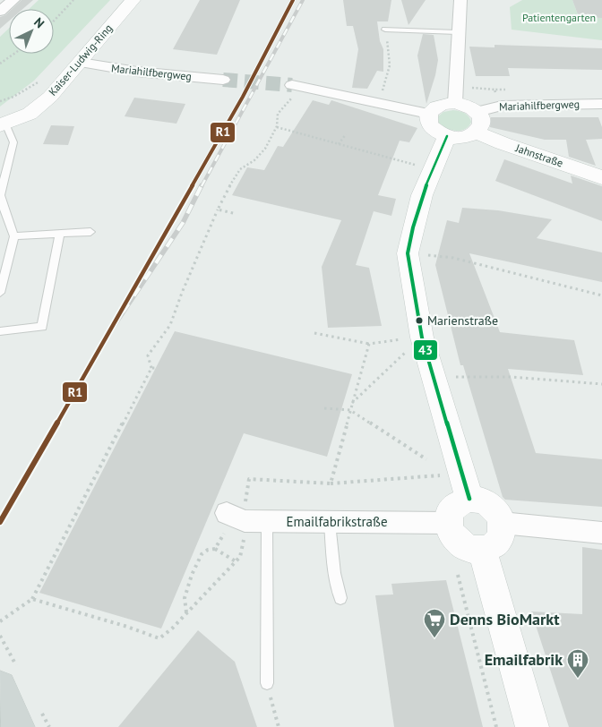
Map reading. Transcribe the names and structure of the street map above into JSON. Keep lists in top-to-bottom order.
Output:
{
  "streets": {
    "street": [
      "Kaiser-Ludwig-Ring",
      "Mariahilfbergweg",
      "Jahnstraße",
      "Emailfabrikstraße"
    ]
  },
  "crossings": [
    ["Kaiser-Ludwig-Ring", "Mariahilfbergweg"],
    ["Mariahilfbergweg", "Jahnstraße"]
  ],
  "parks": ["Patientengarten"],
  "places": {
    "other": ["Marienstraße"],
    "supermarket": ["Denns BioMarkt"],
    "building": ["Emailfabrik"]
  },
  "lines": ["transit line R1", "transit line 43"],
  "north": "top right"
}
